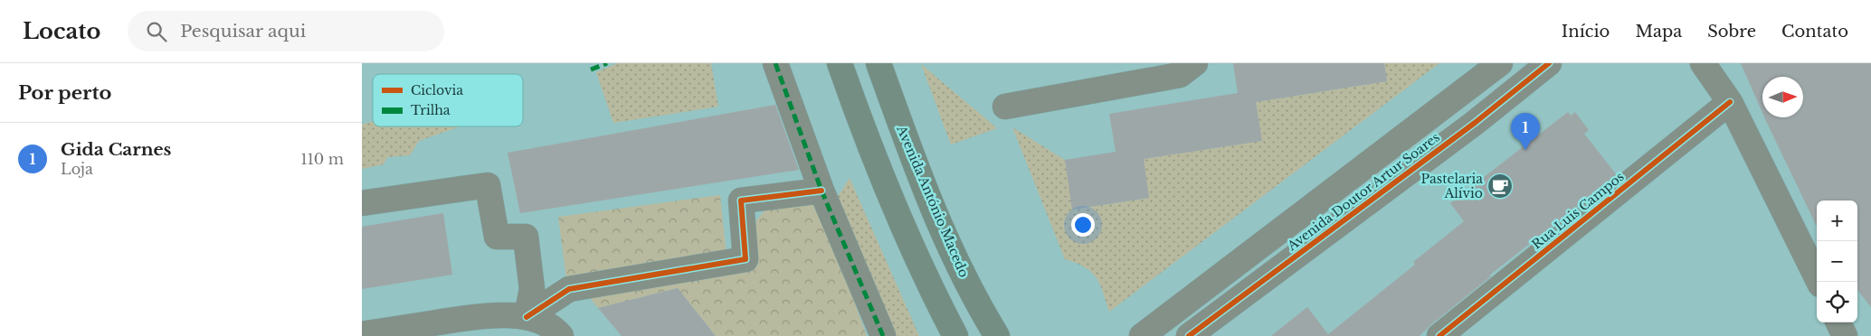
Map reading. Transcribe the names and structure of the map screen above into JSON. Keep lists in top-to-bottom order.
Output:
{
  "streets": {
    "highway": ["Avenida António Macedo"],
    "street": ["Avenida Doutor Artur Soares", "Rua Luis Campos"]
  },
  "places": {
    "cafe": ["Pastelaria Alívio"]
  },
  "legend": ["Ciclovia", "Trilha"],
  "north": "right",
  "page": {
    "header": "Locato",
    "search": "Pesquisar aqui",
    "nav": [
      "Início",
      "Mapa",
      "Sobre",
      "Contato"
    ],
    "heading": "Por perto",
    "pins": "1",
    "list": [
      {
        "mark": "1",
        "name": "Gida Carnes",
        "note": "Loja",
        "value": "110 m"
      }
    ],
    "map_buttons": ["+", "−"]
  }
}
